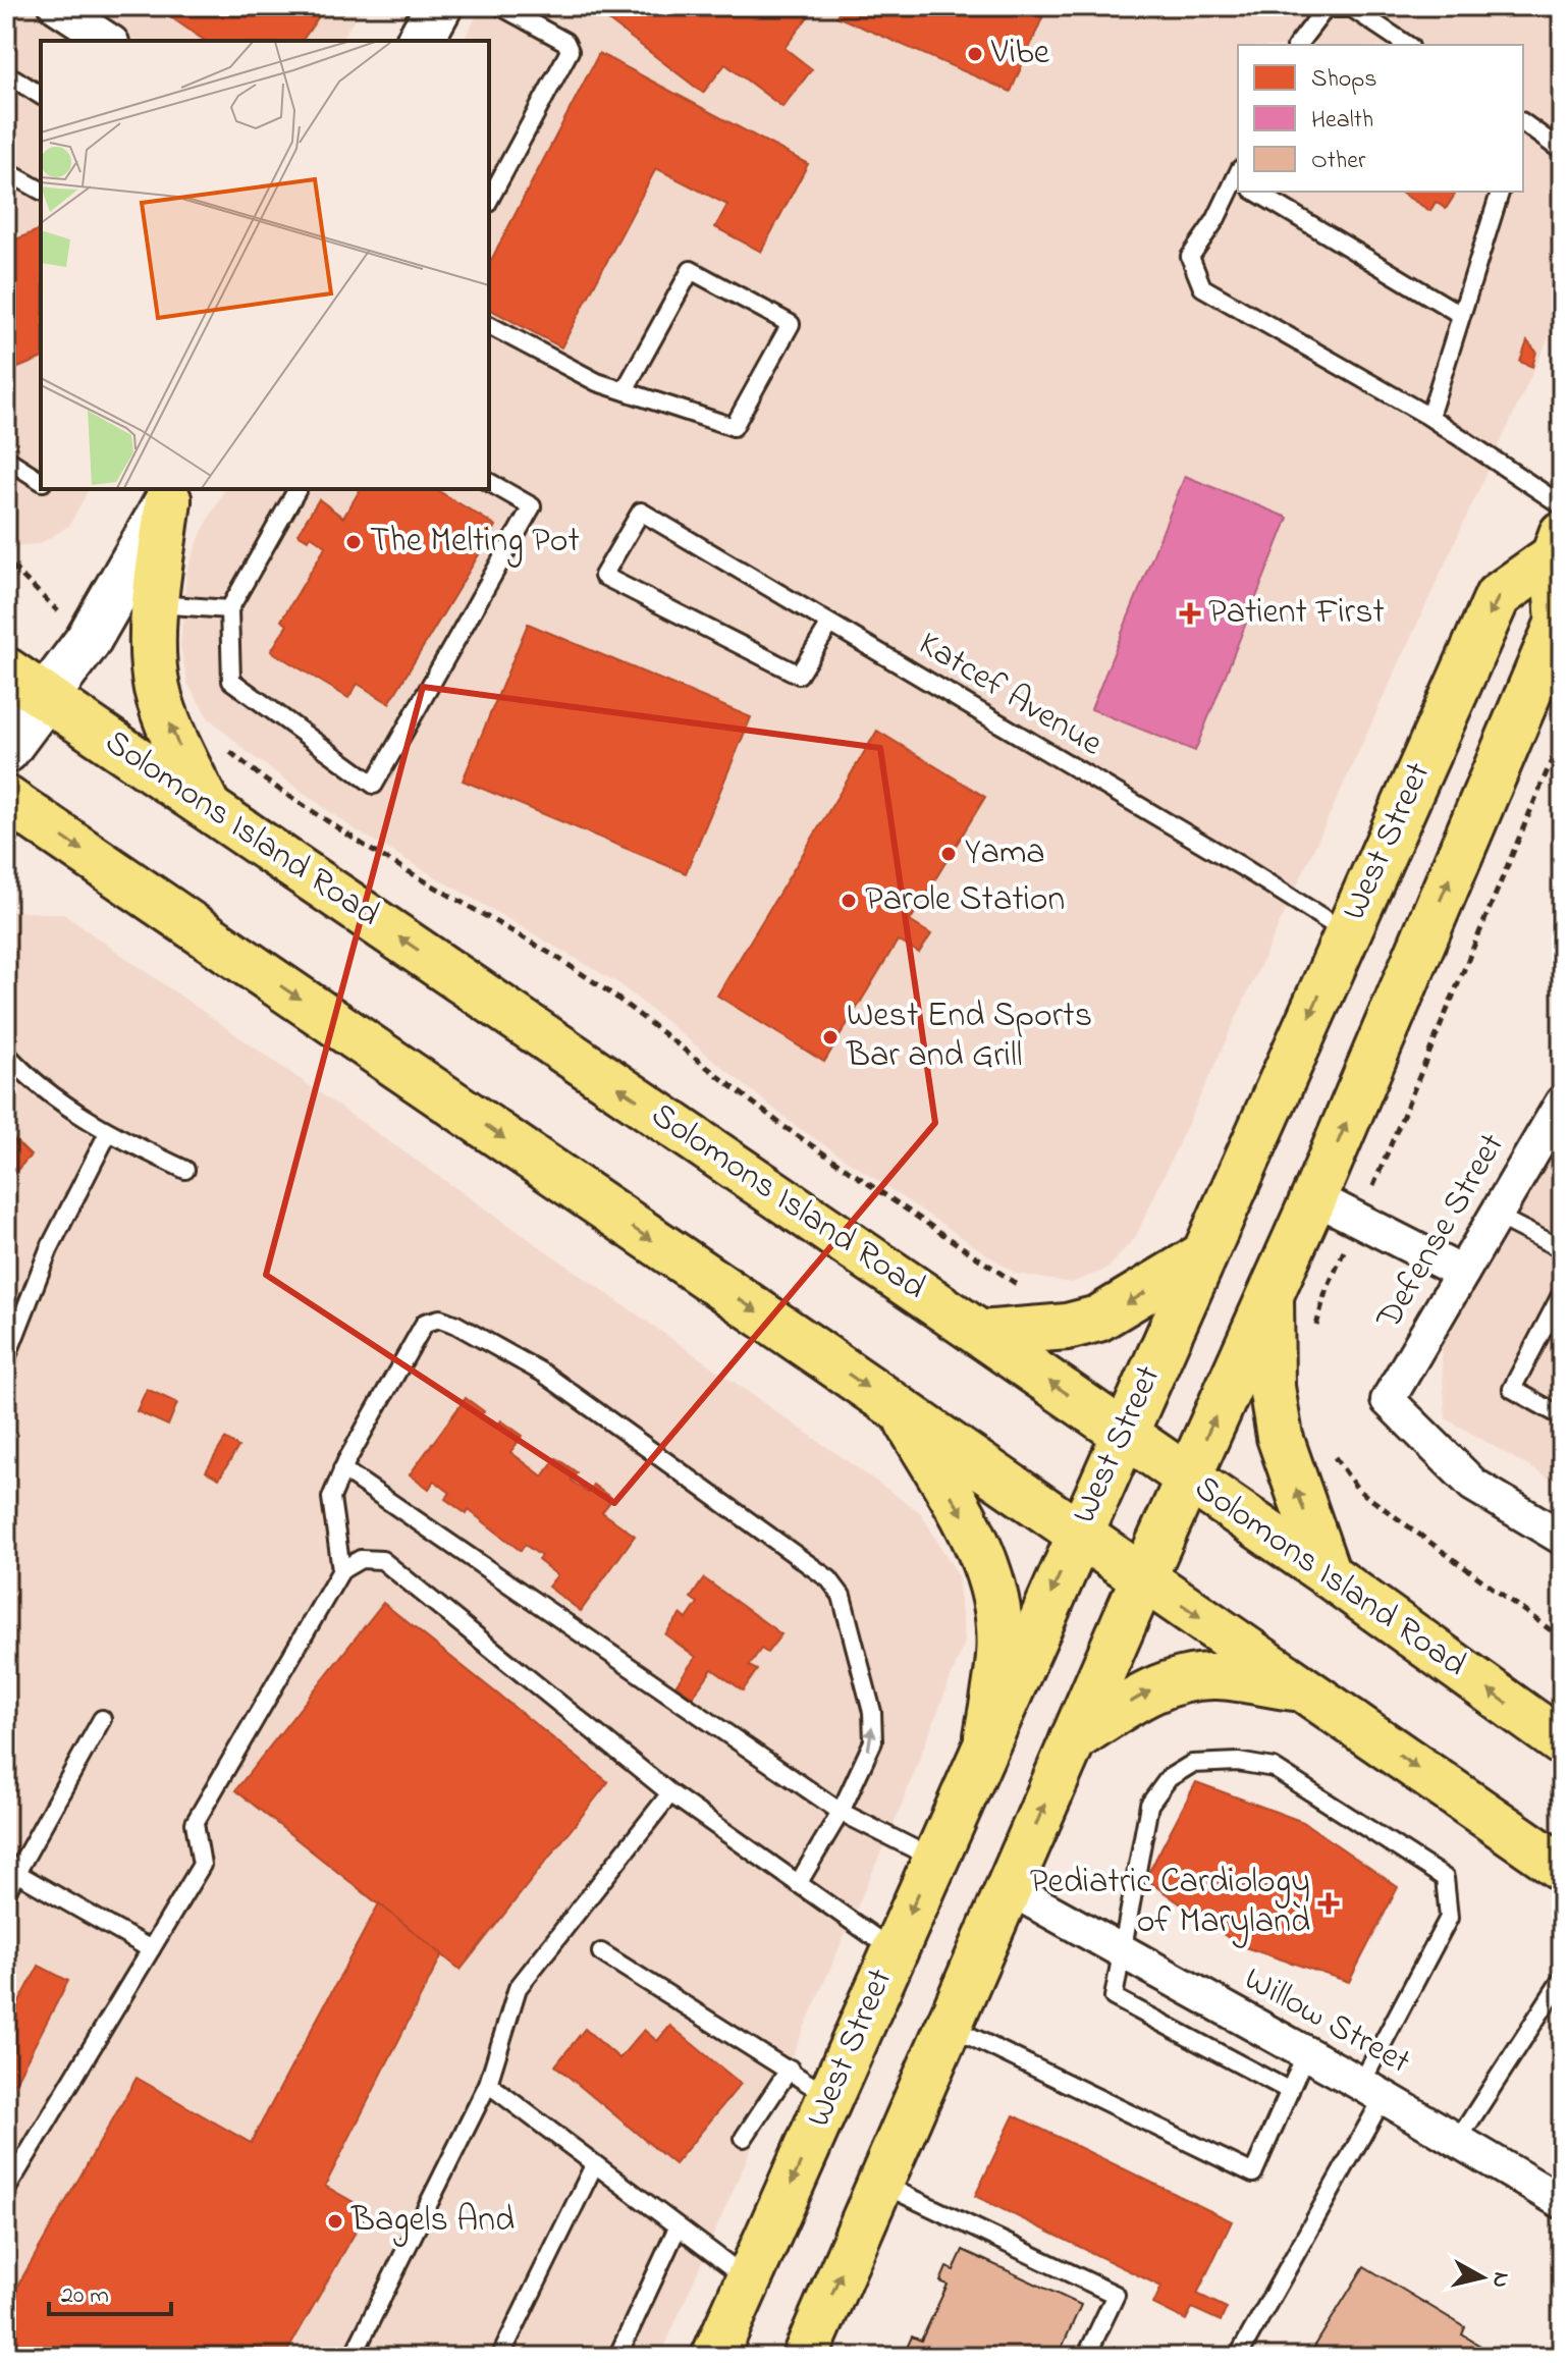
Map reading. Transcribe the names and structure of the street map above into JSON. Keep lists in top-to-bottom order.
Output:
{
  "streets": {
    "main road": ["Solomons Island Road", "West Street"],
    "street": ["Defense Street", "Willow Street"],
    "lane": ["Katcef Avenue"]
  },
  "crossings": [
    ["Katcef Avenue", "West Street"],
    ["Solomons Island Road", "West Street"],
    ["West Street", "Willow Street"]
  ],
  "places": {
    "other": [
      "Vibe",
      "The Melting Pot",
      "Yama",
      "Parole Station",
      "West End Sports Bar and Grill",
      "Bagels And"
    ],
    "health": ["Patient First", "Pediatric Cardiology of Maryland"]
  },
  "legend": ["Shops", "Health", "Other"],
  "scale_bar": "20 m",
  "north": "right"
}
